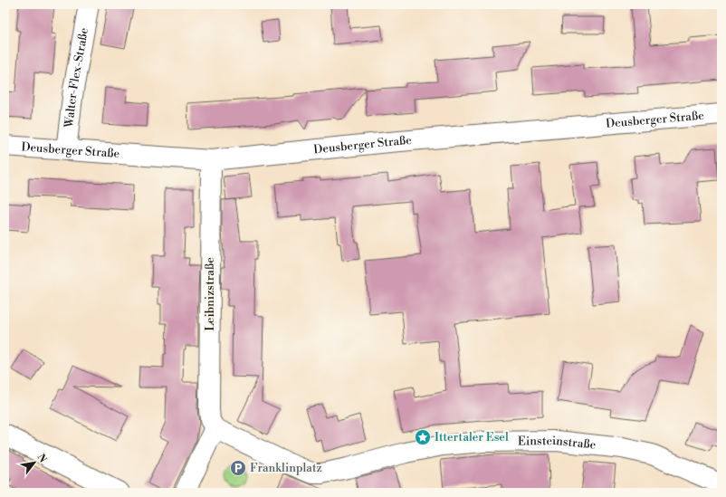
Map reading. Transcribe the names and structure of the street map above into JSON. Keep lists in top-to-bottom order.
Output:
{
  "streets": {
    "street": [
      "Walter-Flex-Straße",
      "Deusberger Straße",
      "Leibnizstraße",
      "Einsteinstraße"
    ]
  },
  "crossings": [
    ["Walter-Flex-Straße", "Deusberger Straße"],
    ["Deusberger Straße", "Leibnizstraße"],
    ["Leibnizstraße", "Einsteinstraße"]
  ],
  "places": {
    "place": ["Ittertaler Esel"],
    "parking": ["Franklinplatz"]
  },
  "north": "top right"
}
